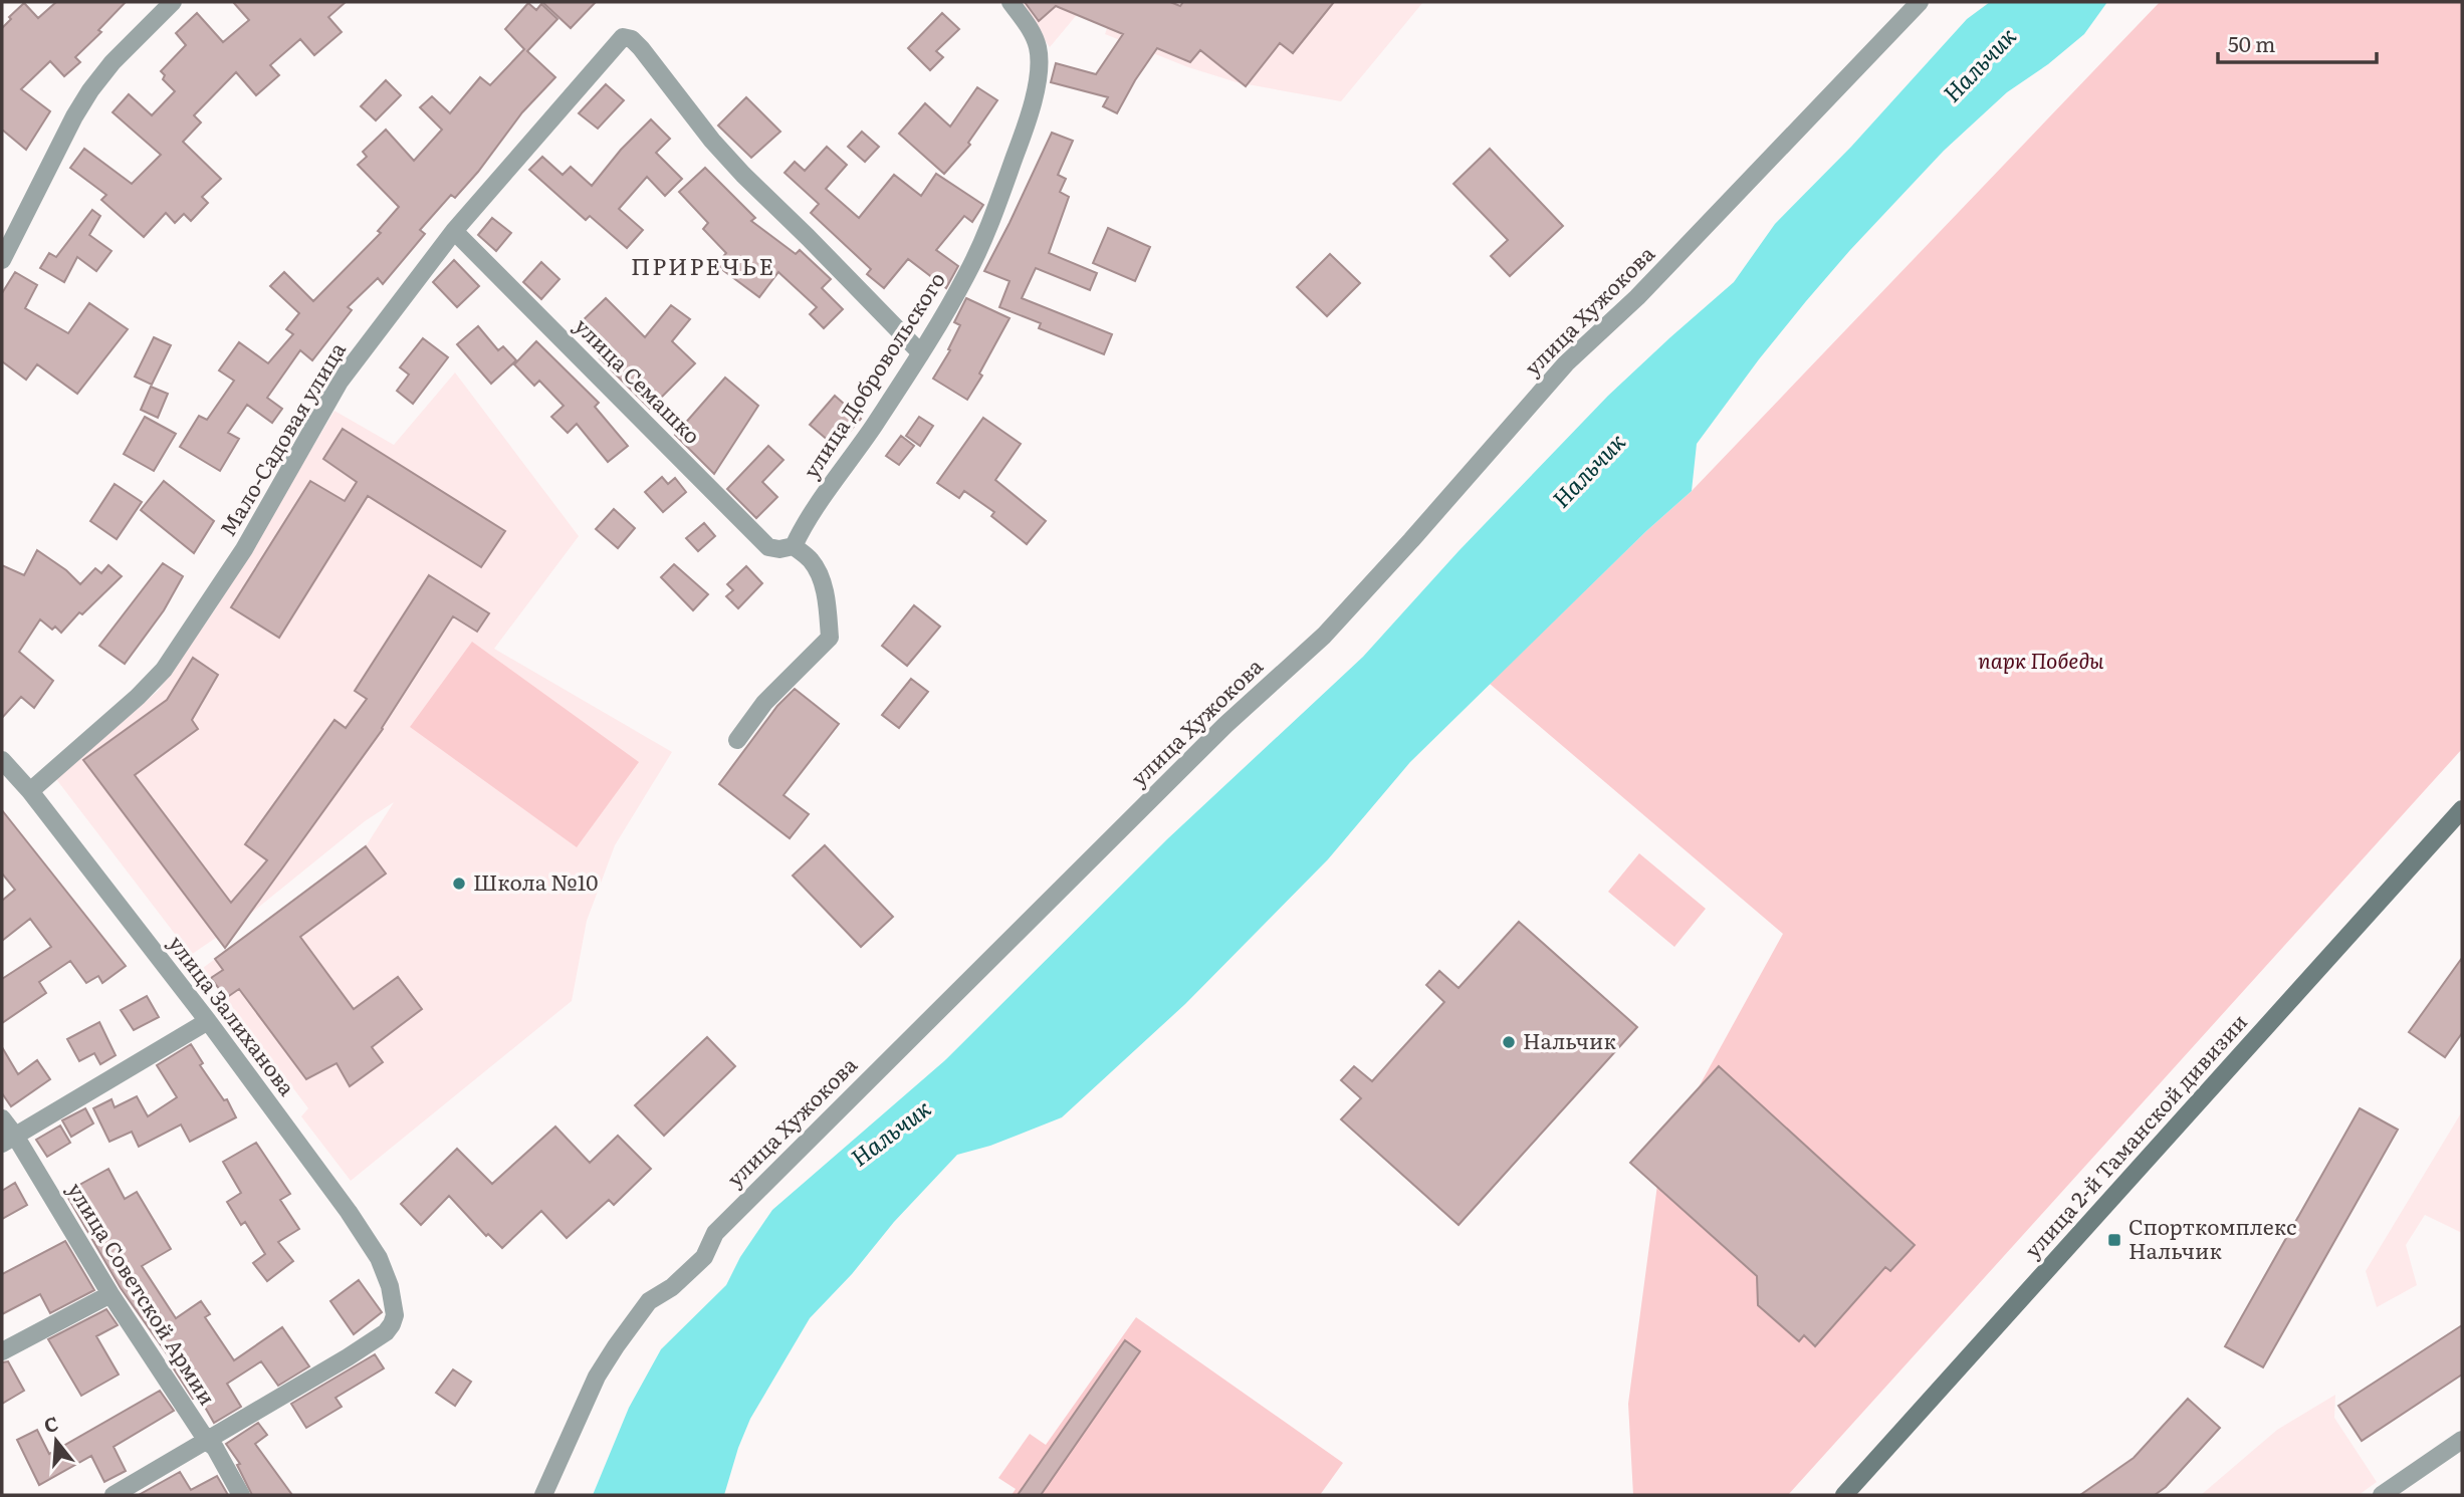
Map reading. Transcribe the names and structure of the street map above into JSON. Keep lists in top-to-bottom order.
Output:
{
  "streets": {
    "main road": ["улица 2-й Таманской дивизии"],
    "street": [
      "улица Хужокова",
      "улица Добровольского",
      "улица Семашко",
      "Мало-Садовая улица",
      "улица Залиханова",
      "улица Советской Армии"
    ]
  },
  "crossings": [
    ["улица Добровольского", "улица Семашко"],
    ["улица Добровольского", "Мало-Садовая улица"],
    ["улица Семашко", "Мало-Садовая улица"],
    ["Мало-Садовая улица", "улица Залиханова"],
    ["улица Залиханова", "улица Советской Армии"]
  ],
  "districts": ["ПРИРЕЧЬЕ"],
  "water": ["Нальчик"],
  "parks": ["парк Победы"],
  "places": {
    "other": ["Школа №10", "Нальчик"],
    "transit": ["Спорткомплекс Нальчик"]
  },
  "scale_bar": "50 m",
  "north": "top"
}
